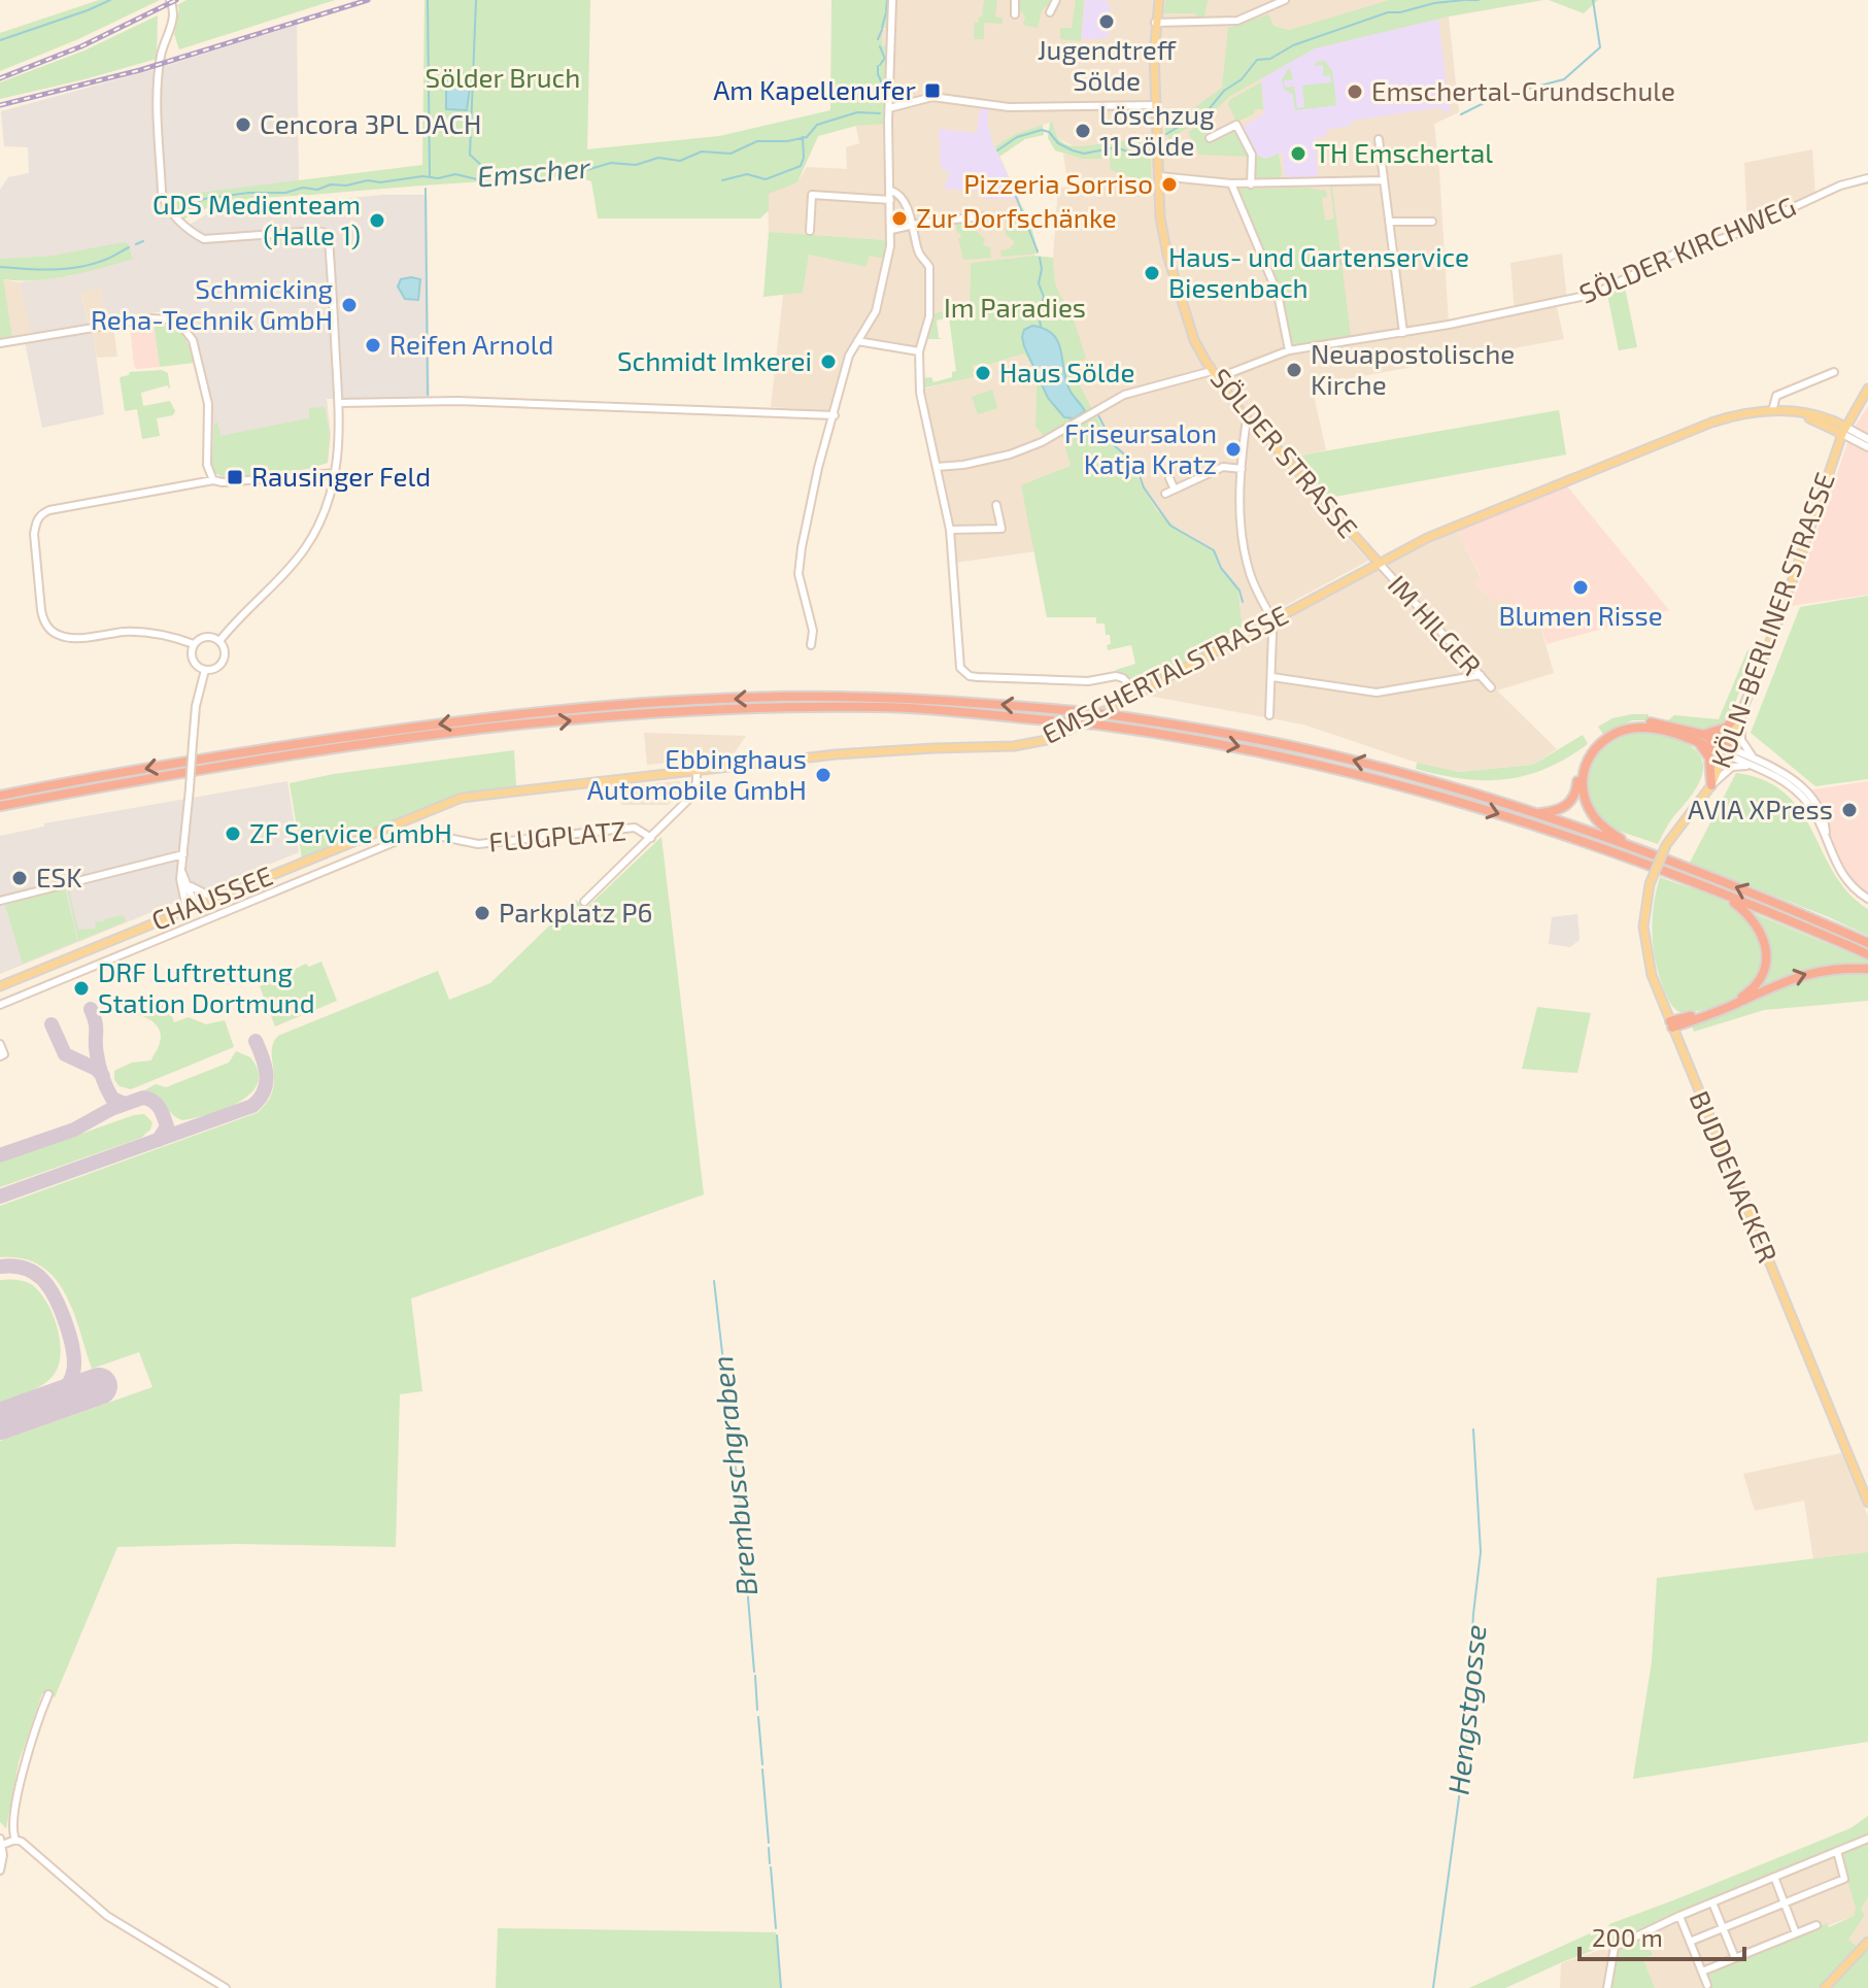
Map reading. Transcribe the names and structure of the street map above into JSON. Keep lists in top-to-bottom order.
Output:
{
  "streets": {
    "main road": [
      "SÖLDER STRASSE",
      "KÖLN-BERLINER STRASSE",
      "EMSCHERTALSTRASSE",
      "CHAUSSEE",
      "BUDDENACKER"
    ],
    "street": ["SÖLDER KIRCHWEG", "IM HILGER", "FLUGPLATZ"]
  },
  "crossings": [
    ["SÖLDER KIRCHWEG", "SÖLDER STRASSE"],
    ["SÖLDER STRASSE", "IM HILGER"],
    ["SÖLDER STRASSE", "EMSCHERTALSTRASSE"],
    ["KÖLN-BERLINER STRASSE", "EMSCHERTALSTRASSE"],
    ["KÖLN-BERLINER STRASSE", "BUDDENACKER"],
    ["IM HILGER", "EMSCHERTALSTRASSE"],
    ["EMSCHERTALSTRASSE", "CHAUSSEE"]
  ],
  "water": ["Emscher", "Brembuschgraben", "Hengstgosse"],
  "parks": ["Sölder Bruch", "Im Paradies"],
  "places": {
    "other": [
      "Jugendtreff Sölde",
      "Emschertal-Grundschule",
      "Cencora 3PL DACH",
      "Löschzug 11 Sölde",
      "TH Emschertal",
      "Pizzeria Sorriso",
      "Zur Dorfschänke",
      "GDS Medienteam (Halle 1)",
      "Haus- und Gartenservice Biesenbach",
      "Schmicking Reha-Technik GmbH",
      "Reifen Arnold",
      "Schmidt Imkerei",
      "Neuapostolische Kirche",
      "Haus Sölde",
      "Friseursalon Katja Kratz",
      "Blumen Risse",
      "Ebbinghaus Automobile GmbH",
      "AVIA XPress",
      "ZF Service GmbH",
      "ESK",
      "Parkplatz P6",
      "DRF Luftrettung Station Dortmund"
    ],
    "transit": ["Am Kapellenufer", "Rausinger Feld"]
  },
  "scale_bar": "200 m"
}
